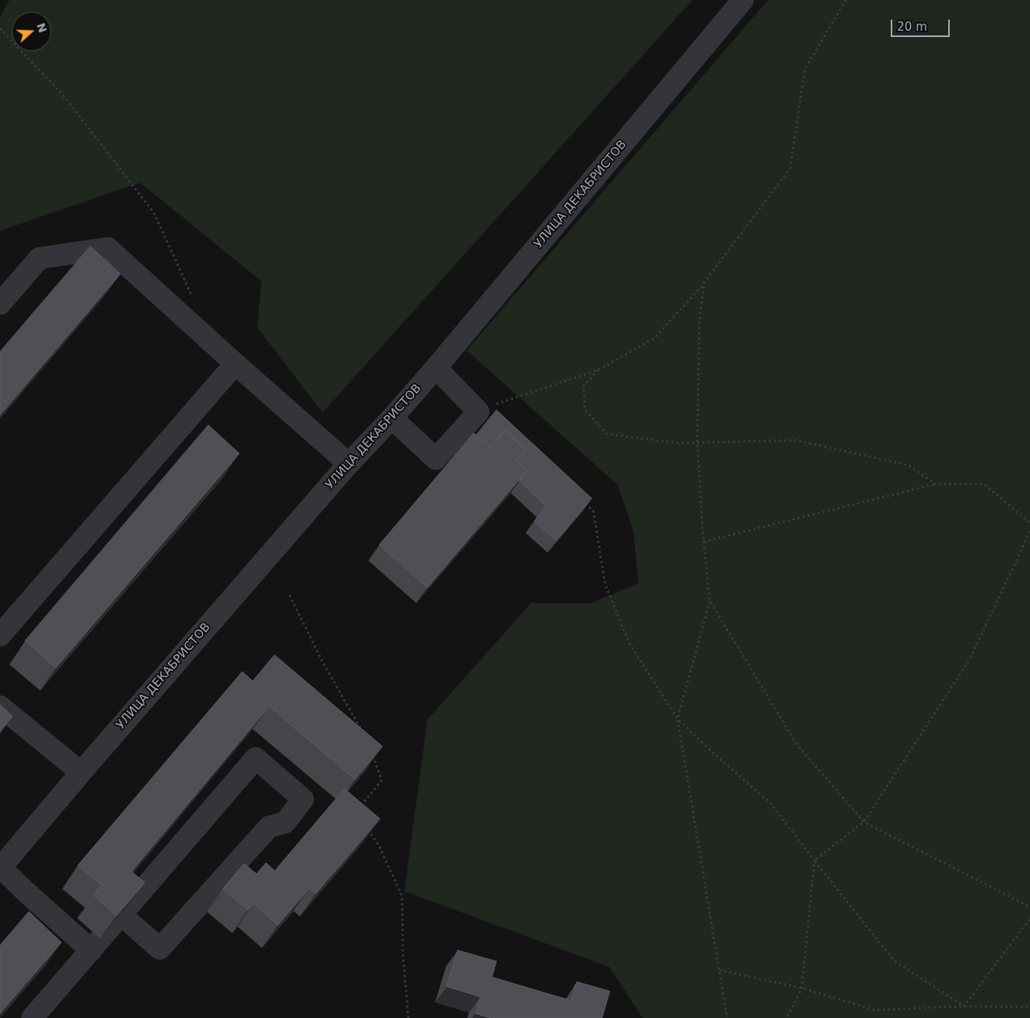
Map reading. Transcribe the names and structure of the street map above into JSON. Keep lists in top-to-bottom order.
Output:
{
  "streets": {
    "street": ["УЛИЦА ДЕКАБРИСТОВ"]
  },
  "scale_bar": "20 m",
  "north": "right"
}
